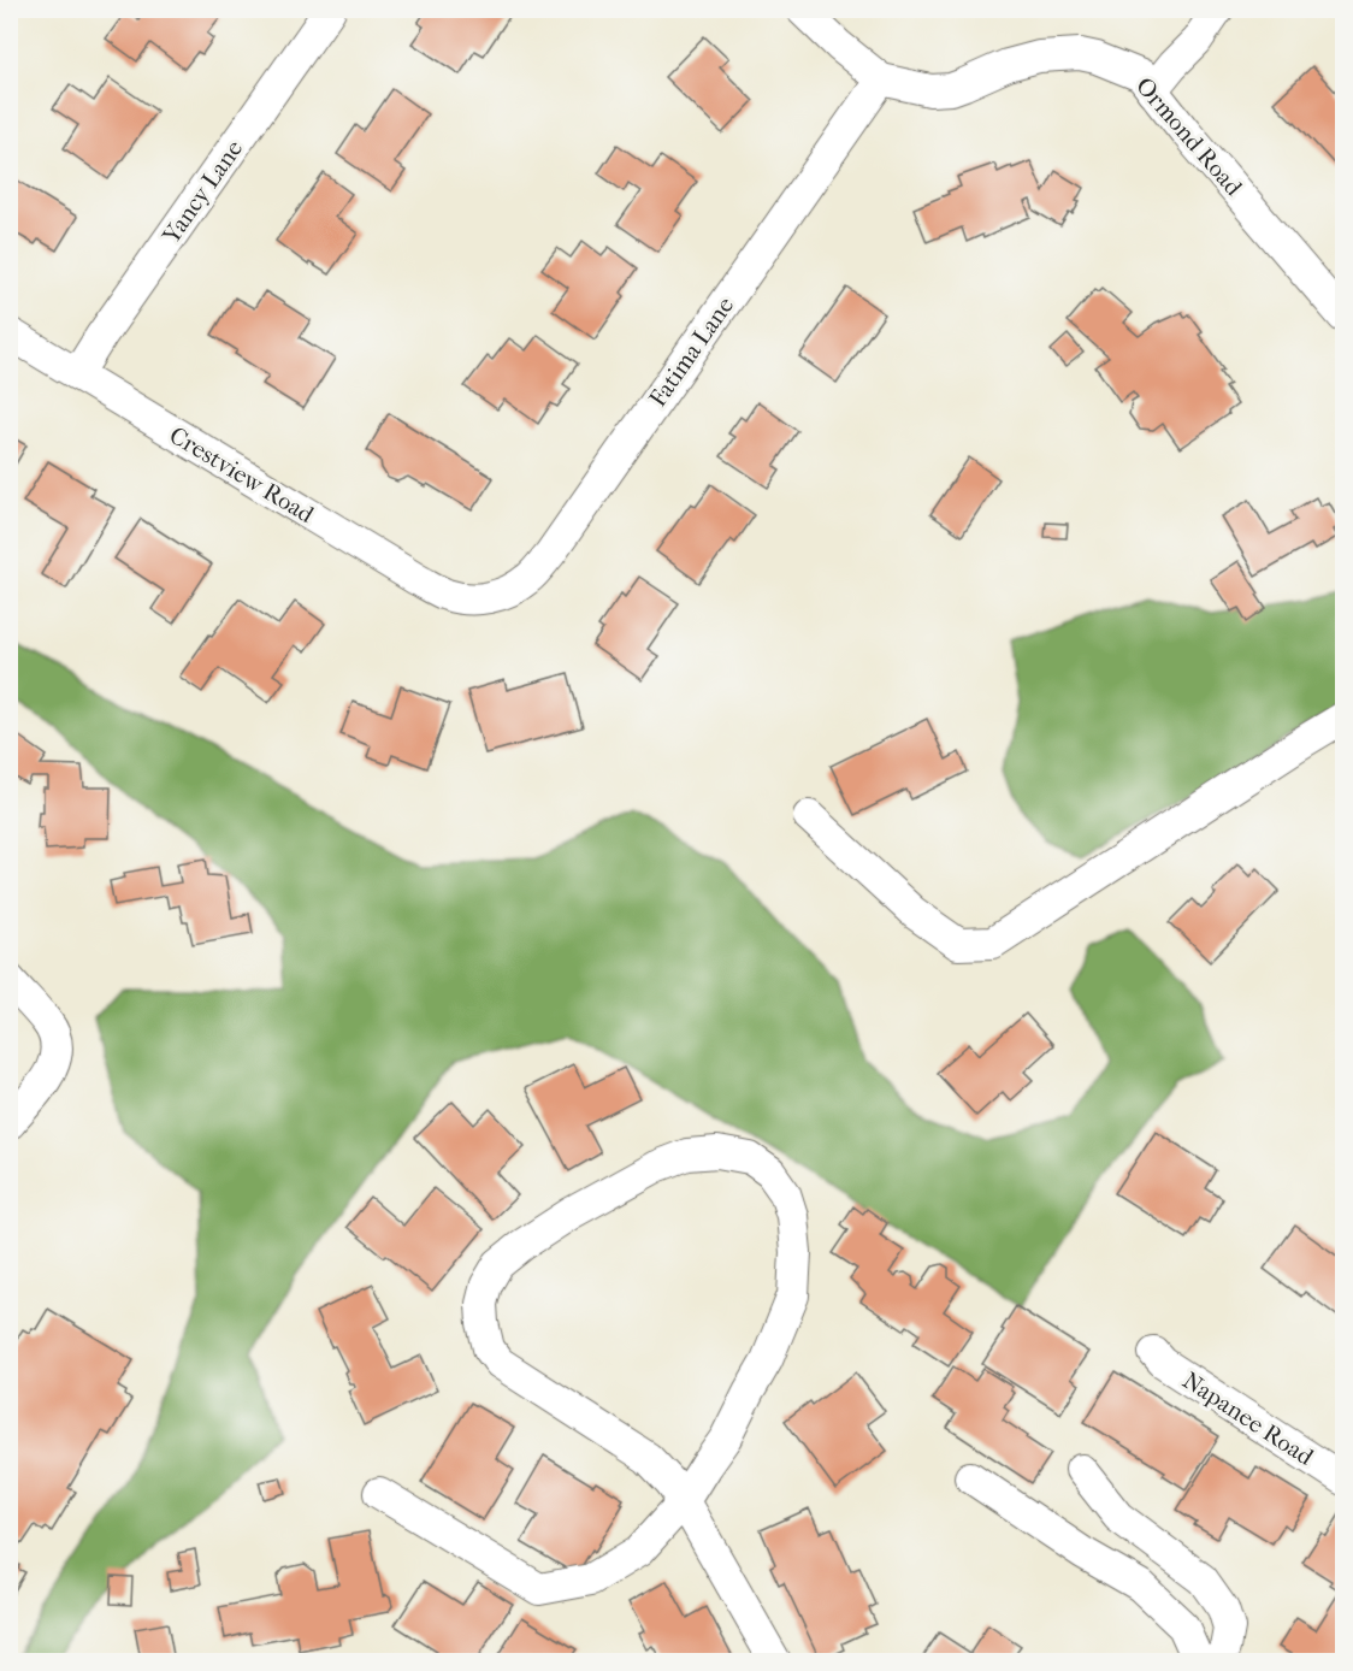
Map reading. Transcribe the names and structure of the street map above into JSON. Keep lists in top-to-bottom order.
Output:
{
  "streets": {
    "street": [
      "Ormond Road",
      "Yancy Lane",
      "Fatima Lane",
      "Crestview Road",
      "Napanee Road"
    ]
  },
  "crossings": [
    ["Ormond Road", "Fatima Lane"],
    ["Yancy Lane", "Crestview Road"],
    ["Fatima Lane", "Crestview Road"]
  ]
}
